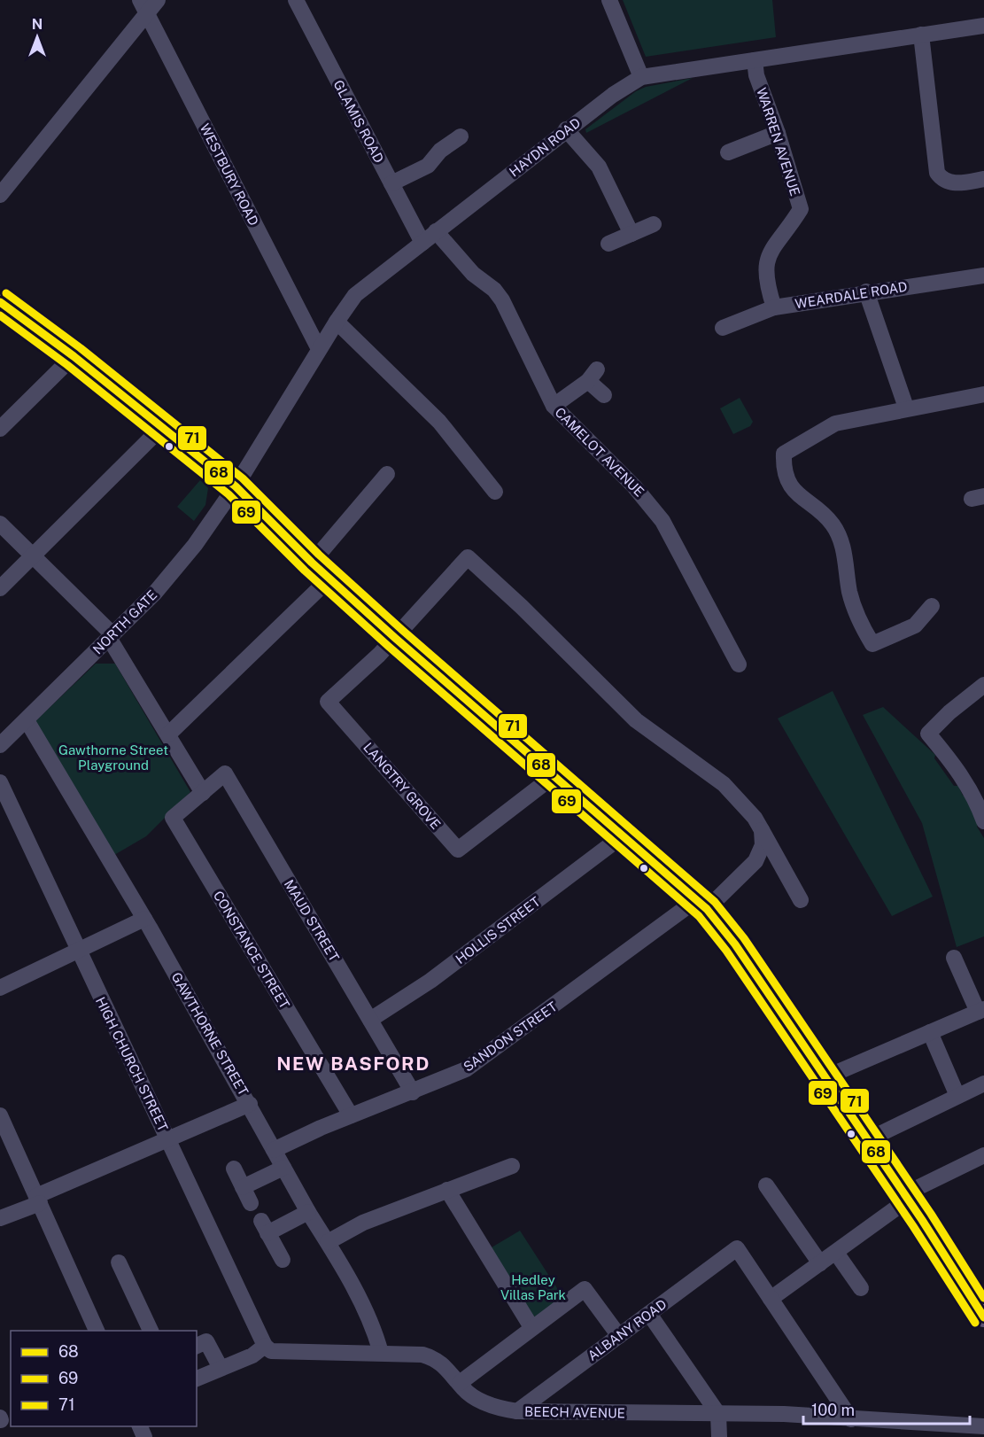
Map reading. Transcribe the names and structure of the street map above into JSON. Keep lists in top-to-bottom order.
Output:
{
  "streets": {
    "street": [
      "GLAMIS ROAD",
      "WARREN AVENUE",
      "HAYDN ROAD",
      "WESTBURY ROAD",
      "WEARDALE ROAD",
      "CAMELOT AVENUE",
      "NORTH GATE",
      "LANGTRY GROVE",
      "MAUD STREET",
      "HOLLIS STREET",
      "CONSTANCE STREET",
      "GAWTHORNE STREET",
      "SANDON STREET",
      "HIGH CHURCH STREET",
      "ALBANY ROAD",
      "BEECH AVENUE"
    ]
  },
  "crossings": [
    ["GLAMIS ROAD", "HAYDN ROAD"],
    ["WARREN AVENUE", "HAYDN ROAD"],
    ["WARREN AVENUE", "WEARDALE ROAD"],
    ["HAYDN ROAD", "WESTBURY ROAD"],
    ["HAYDN ROAD", "CAMELOT AVENUE"],
    ["HAYDN ROAD", "NORTH GATE"],
    ["NORTH GATE", "GAWTHORNE STREET"],
    ["MAUD STREET", "HOLLIS STREET"],
    ["MAUD STREET", "CONSTANCE STREET"],
    ["MAUD STREET", "SANDON STREET"],
    ["CONSTANCE STREET", "SANDON STREET"],
    ["GAWTHORNE STREET", "SANDON STREET"],
    ["GAWTHORNE STREET", "BEECH AVENUE"],
    ["HIGH CHURCH STREET", "BEECH AVENUE"],
    ["ALBANY ROAD", "BEECH AVENUE"]
  ],
  "districts": ["NEW BASFORD"],
  "parks": ["Gawthorne Street Playground", "Hedley Villas Park"],
  "lines": ["transit line 71", "transit line 68", "transit line 69"],
  "legend": ["68", "69", "71"],
  "scale_bar": "100 m",
  "north": "top"
}
